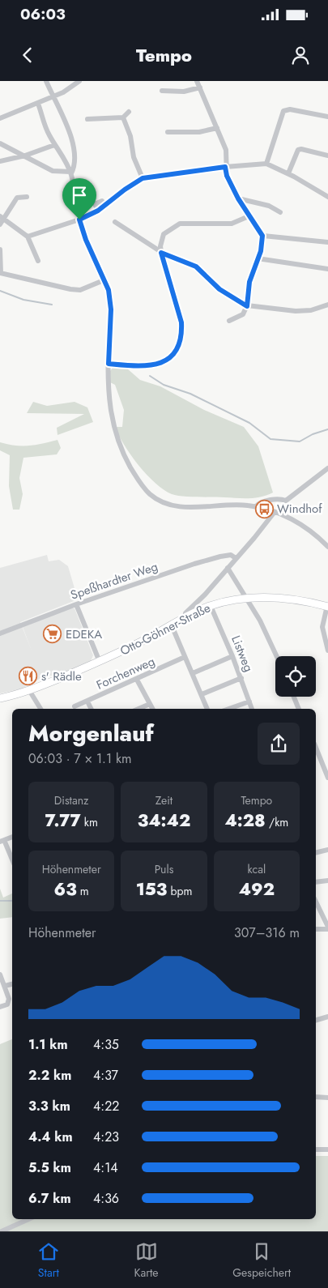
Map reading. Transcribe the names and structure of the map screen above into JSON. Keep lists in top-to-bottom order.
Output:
{
  "streets": {
    "street": [
      "Speßhardter Weg",
      "Otto-Göhner-Straße",
      "Listweg",
      "Forchenweg"
    ]
  },
  "crossings": [
    ["Otto-Göhner-Straße", "Listweg"]
  ],
  "places": {
    "bus stop": ["Windhof"],
    "supermarket": ["EDEKA"],
    "restaurant": ["s' Rädle"]
  },
  "page": {
    "status": "06:03",
    "header": "Tempo",
    "heading": ["Morgenlauf", "06:03 · 7 × 1.1 km"],
    "stats": [
      ["Distanz", "7.77 km"],
      ["Zeit", "34:42"],
      ["Tempo", "4:28 /km"],
      ["Höhenmeter", "63 m"],
      ["Puls", "153 bpm"],
      ["kcal", "492"]
    ],
    "chart": ["Höhenmeter", "307–316 m"],
    "list": [
      {
        "name": "1.1 km",
        "note": "4:35"
      },
      {
        "name": "2.2 km",
        "note": "4:37"
      },
      {
        "name": "3.3 km",
        "note": "4:22"
      },
      {
        "name": "4.4 km",
        "note": "4:23"
      },
      {
        "name": "5.5 km",
        "note": "4:14"
      },
      {
        "name": "6.7 km",
        "note": "4:36"
      }
    ],
    "tabs": ["Start", "Karte", "Gespeichert"]
  }
}
